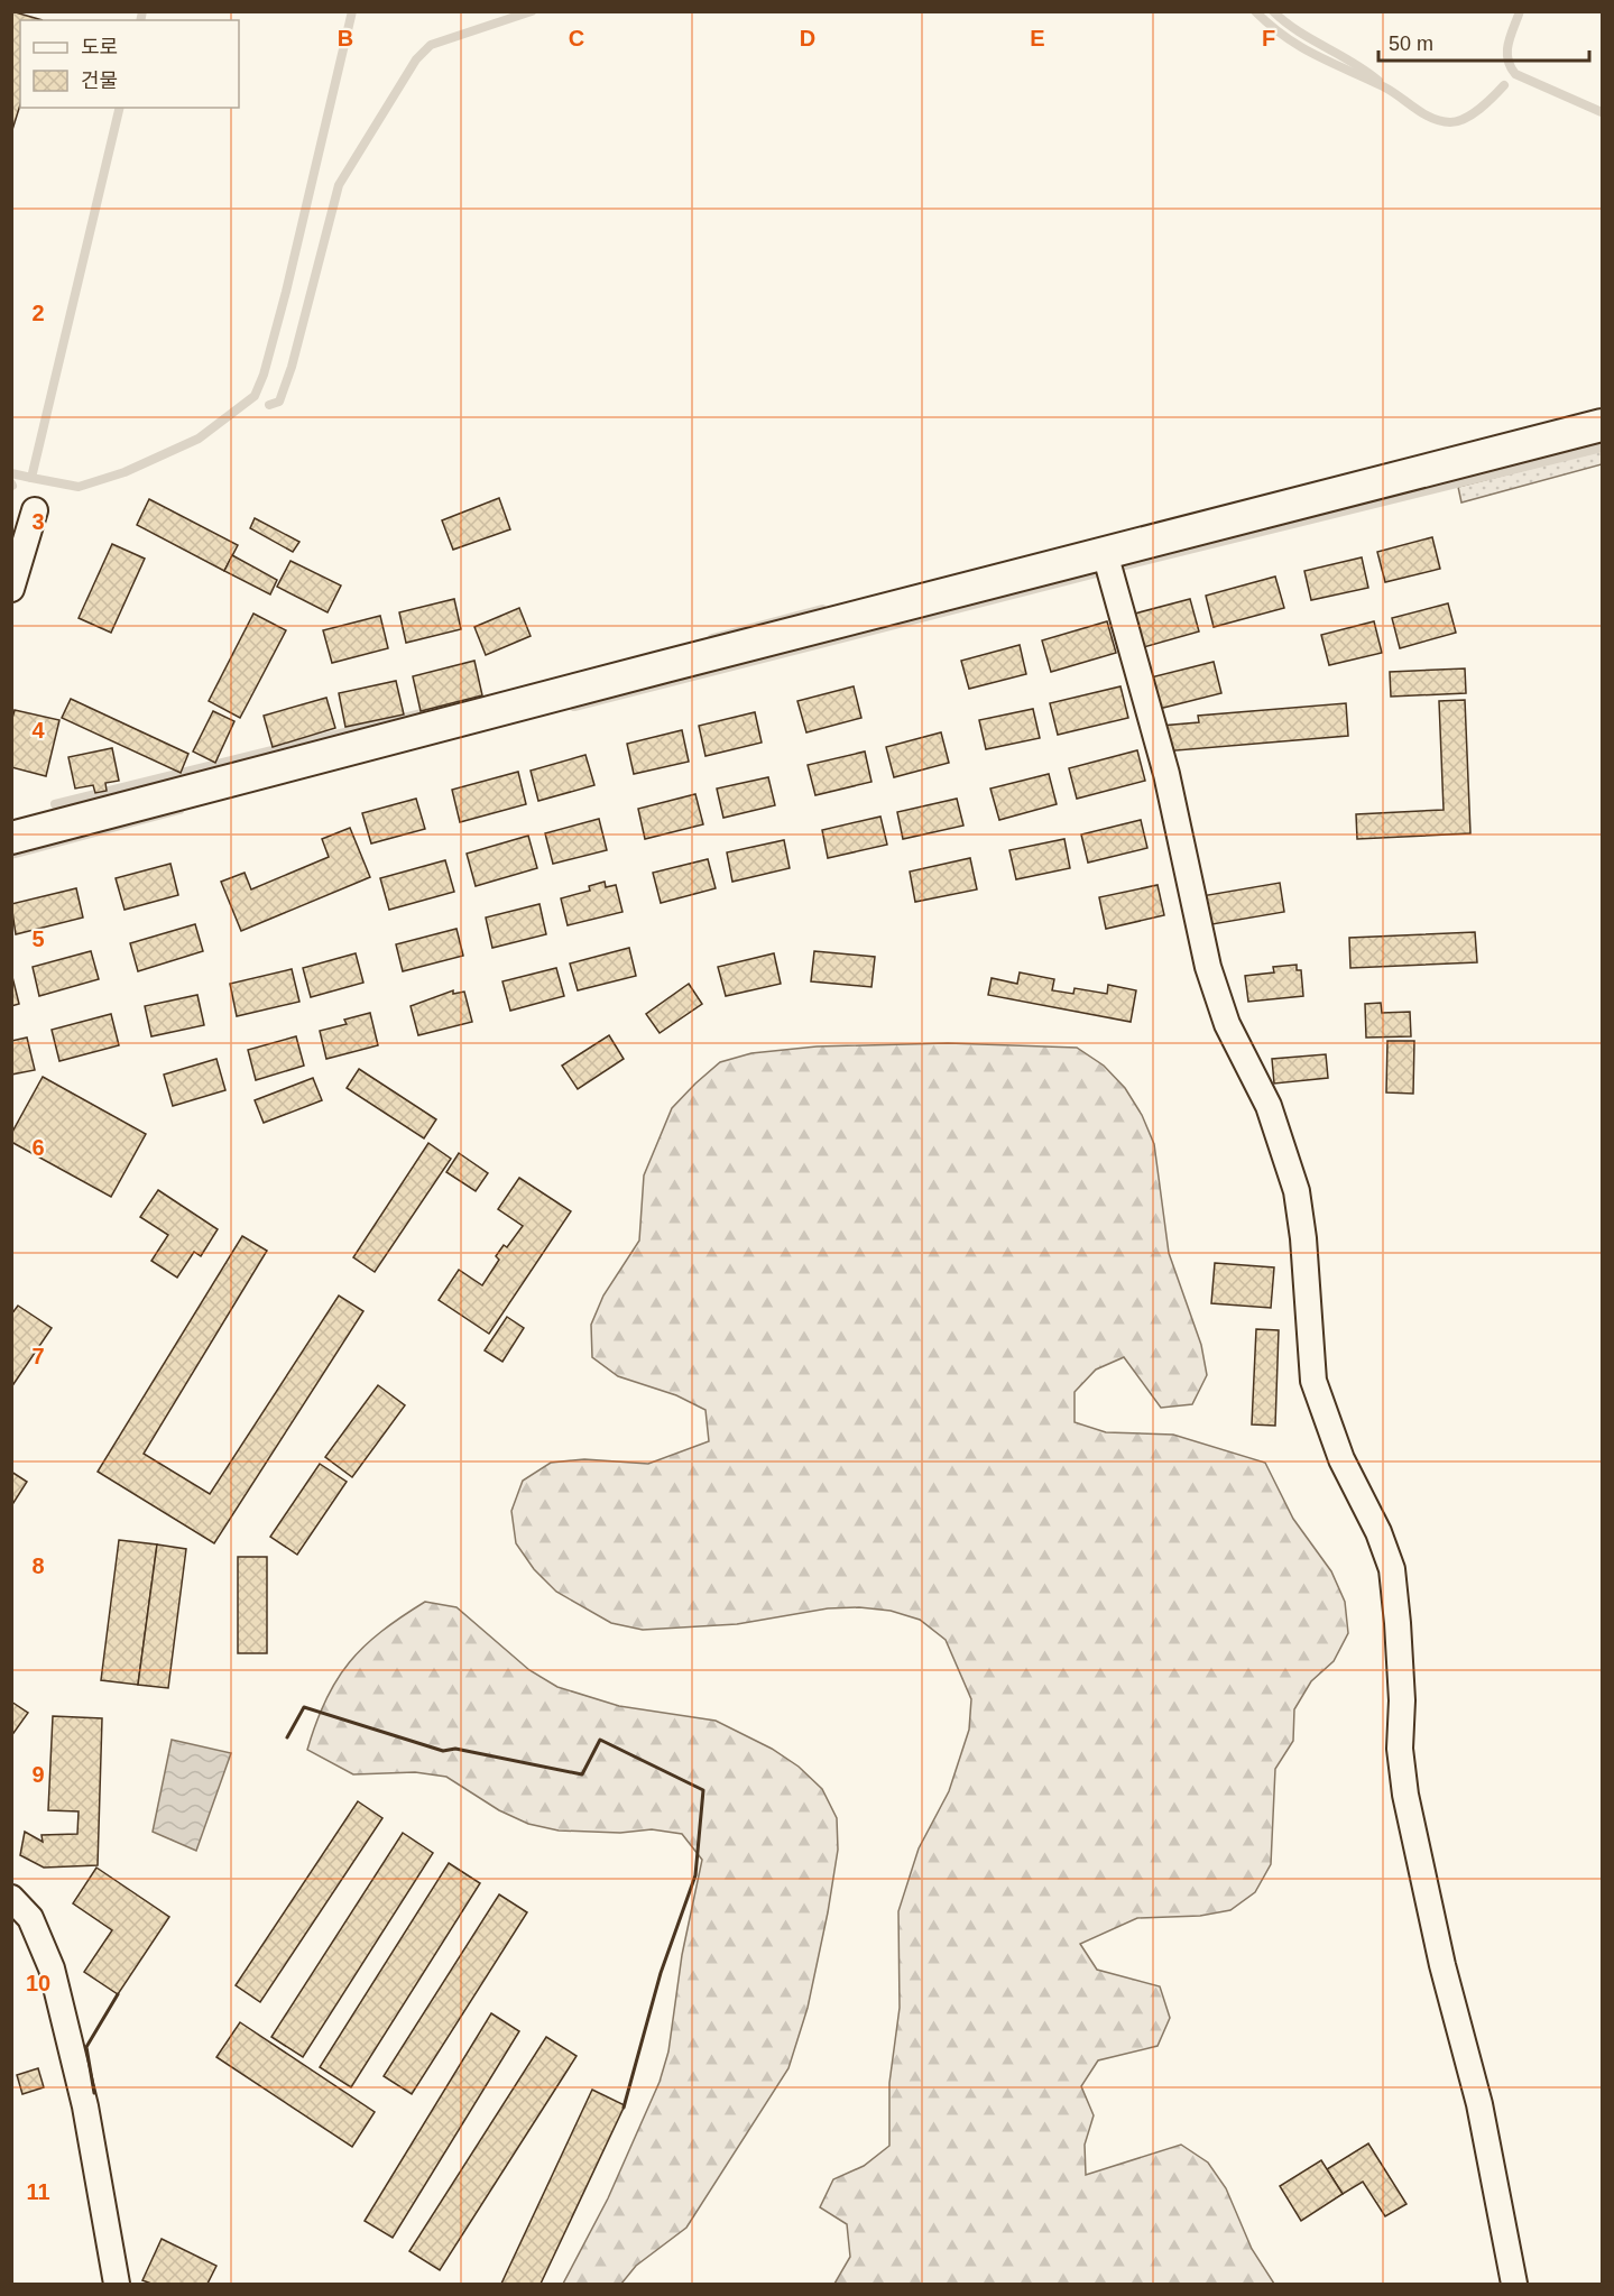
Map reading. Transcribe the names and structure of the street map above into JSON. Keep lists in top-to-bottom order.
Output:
{
  "legend": ["도로", "건물"],
  "scale_bar": "50 m",
  "grid": {
    "columns": [
      "B",
      "C",
      "D",
      "E",
      "F"
    ],
    "rows": [
      "2",
      "3",
      "4",
      "5",
      "6",
      "7",
      "8",
      "9",
      "10",
      "11"
    ]
  }
}
